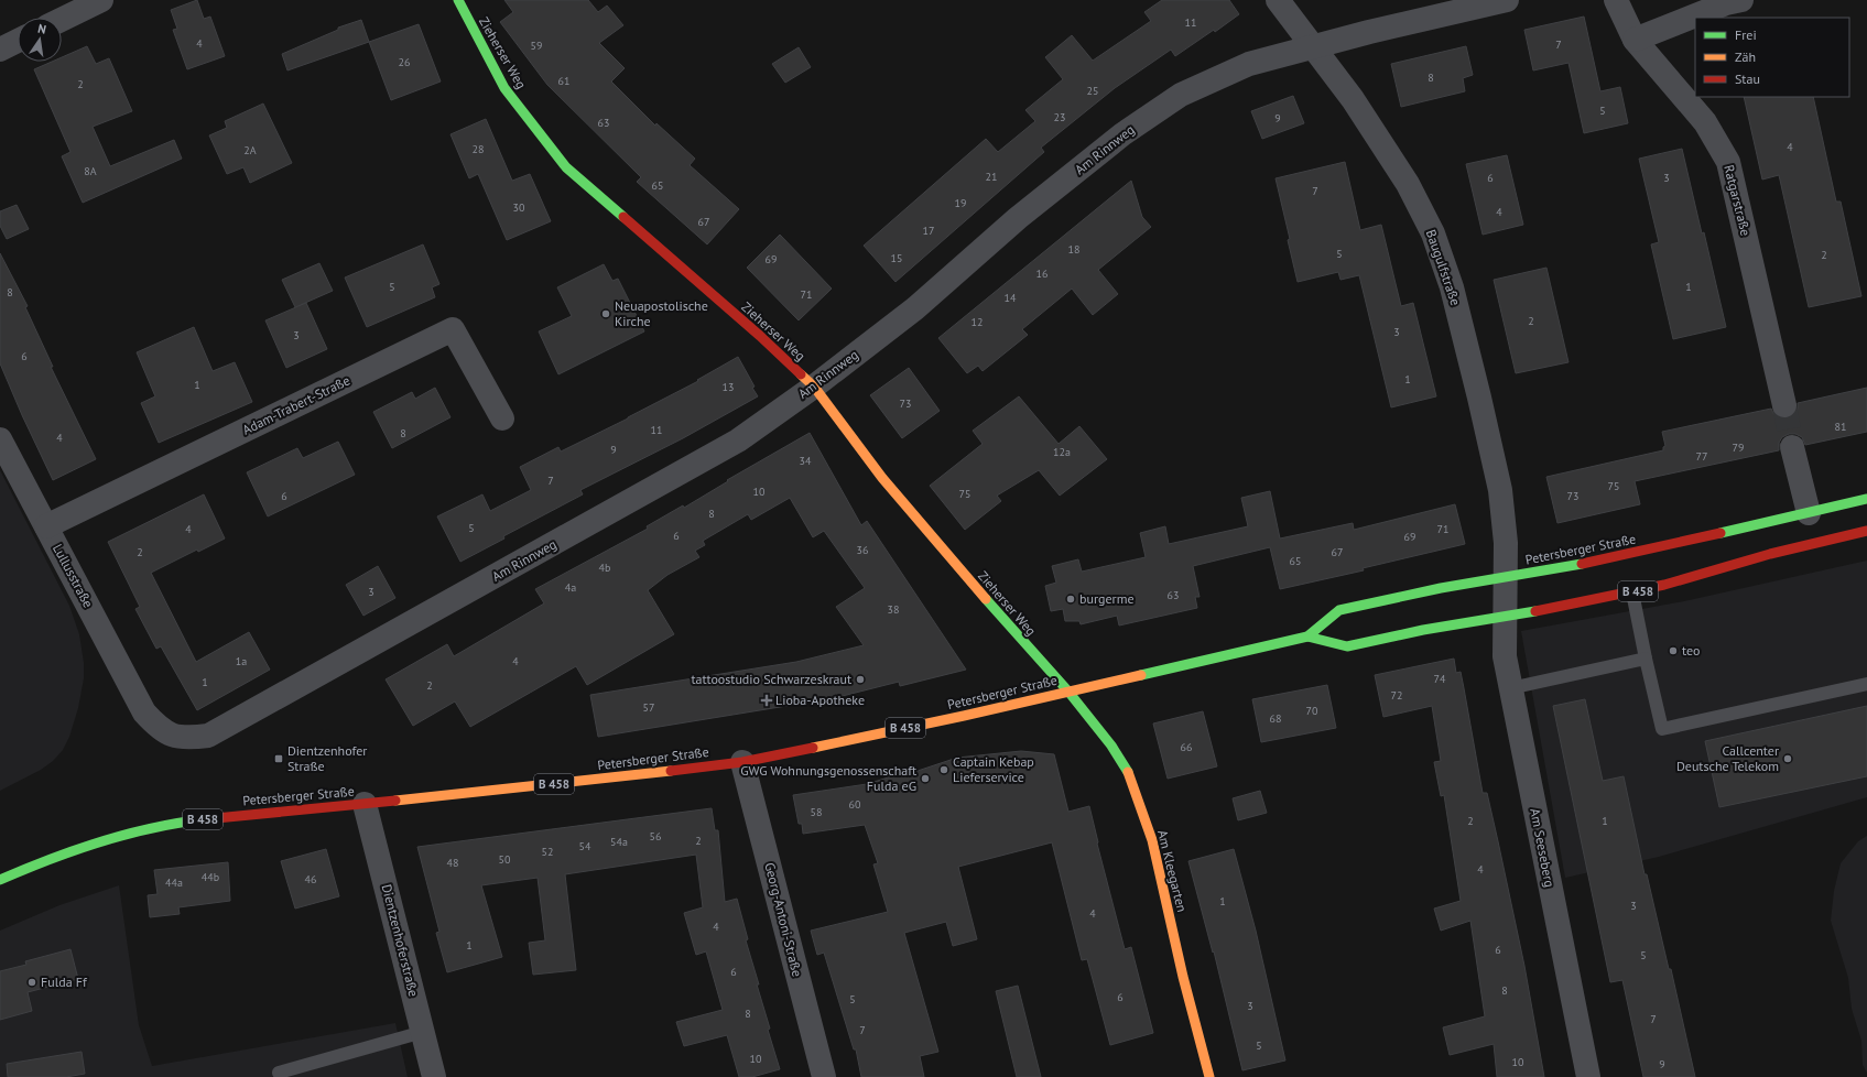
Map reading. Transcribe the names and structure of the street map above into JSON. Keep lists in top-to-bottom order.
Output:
{
  "streets": {
    "main road": [
      "Zieherser Weg",
      "Petersberger Straße",
      "B 458",
      "Am Kleegarten"
    ],
    "street": [
      "Am Rinnweg",
      "Ratgarstraße",
      "Baugulfstraße",
      "Adam-Trabert-Straße",
      "Lullusstraße",
      "Am Seeseberg",
      "Georg-Antoni-Straße",
      "Dientzenhoferstraße"
    ]
  },
  "crossings": [
    ["Zieherser Weg", "Am Rinnweg"],
    ["Zieherser Weg", "Petersberger Straße"],
    ["Zieherser Weg", "Am Kleegarten"],
    ["Am Rinnweg", "Baugulfstraße"],
    ["Am Rinnweg", "Lullusstraße"],
    ["Baugulfstraße", "Petersberger Straße"],
    ["Baugulfstraße", "Am Seeseberg"],
    ["Adam-Trabert-Straße", "Lullusstraße"],
    ["Petersberger Straße", "Am Seeseberg"],
    ["Petersberger Straße", "Am Kleegarten"],
    ["Petersberger Straße", "Georg-Antoni-Straße"],
    ["Petersberger Straße", "Dientzenhoferstraße"]
  ],
  "places": {
    "other": [
      "Neuapostolische Kirche",
      "burgerme",
      "teo",
      "tattoostudio Schwarzeskraut",
      "Callcenter Deutsche Telekom",
      "Captain Kebap Lieferservice",
      "GWG Wohnungsgenossenschaft Fulda eG",
      "Fulda Ff"
    ],
    "health": ["Lioba-Apotheke"],
    "transit": ["Dientzenhofer Straße"]
  },
  "house_numbers": [
    "11",
    "4",
    "7",
    "59",
    "26",
    "8",
    "61",
    "2",
    "25",
    "5",
    "23",
    "9",
    "63",
    "4",
    "28",
    "2A",
    "8A",
    "21",
    "6",
    "3",
    "65",
    "7",
    "19",
    "30",
    "4",
    "67",
    "17",
    "18",
    "5",
    "2",
    "15",
    "69",
    "16",
    "5",
    "1",
    "8",
    "71",
    "14",
    "2",
    "12",
    "3",
    "3",
    "6",
    "1",
    "1",
    "13",
    "73",
    "81",
    "11",
    "8",
    "4",
    "79",
    "9",
    "12a",
    "77",
    "34",
    "7",
    "75",
    "10",
    "75",
    "6",
    "73",
    "8",
    "5",
    "4",
    "71",
    "6",
    "69",
    "36",
    "2",
    "67",
    "65",
    "4b",
    "4a",
    "3",
    "63",
    "38",
    "1a",
    "4",
    "74",
    "1",
    "2",
    "72",
    "57",
    "70",
    "68",
    "66",
    "60",
    "58",
    "2",
    "1",
    "56",
    "2",
    "54a",
    "54",
    "52",
    "50",
    "48",
    "4",
    "44b",
    "46",
    "44a",
    "1",
    "3",
    "4",
    "4",
    "1",
    "6",
    "5",
    "6",
    "8",
    "6",
    "5",
    "3",
    "8",
    "7",
    "7",
    "5",
    "10",
    "10",
    "9"
  ],
  "legend": ["Frei", "Zäh", "Stau"],
  "north": "top"
}
